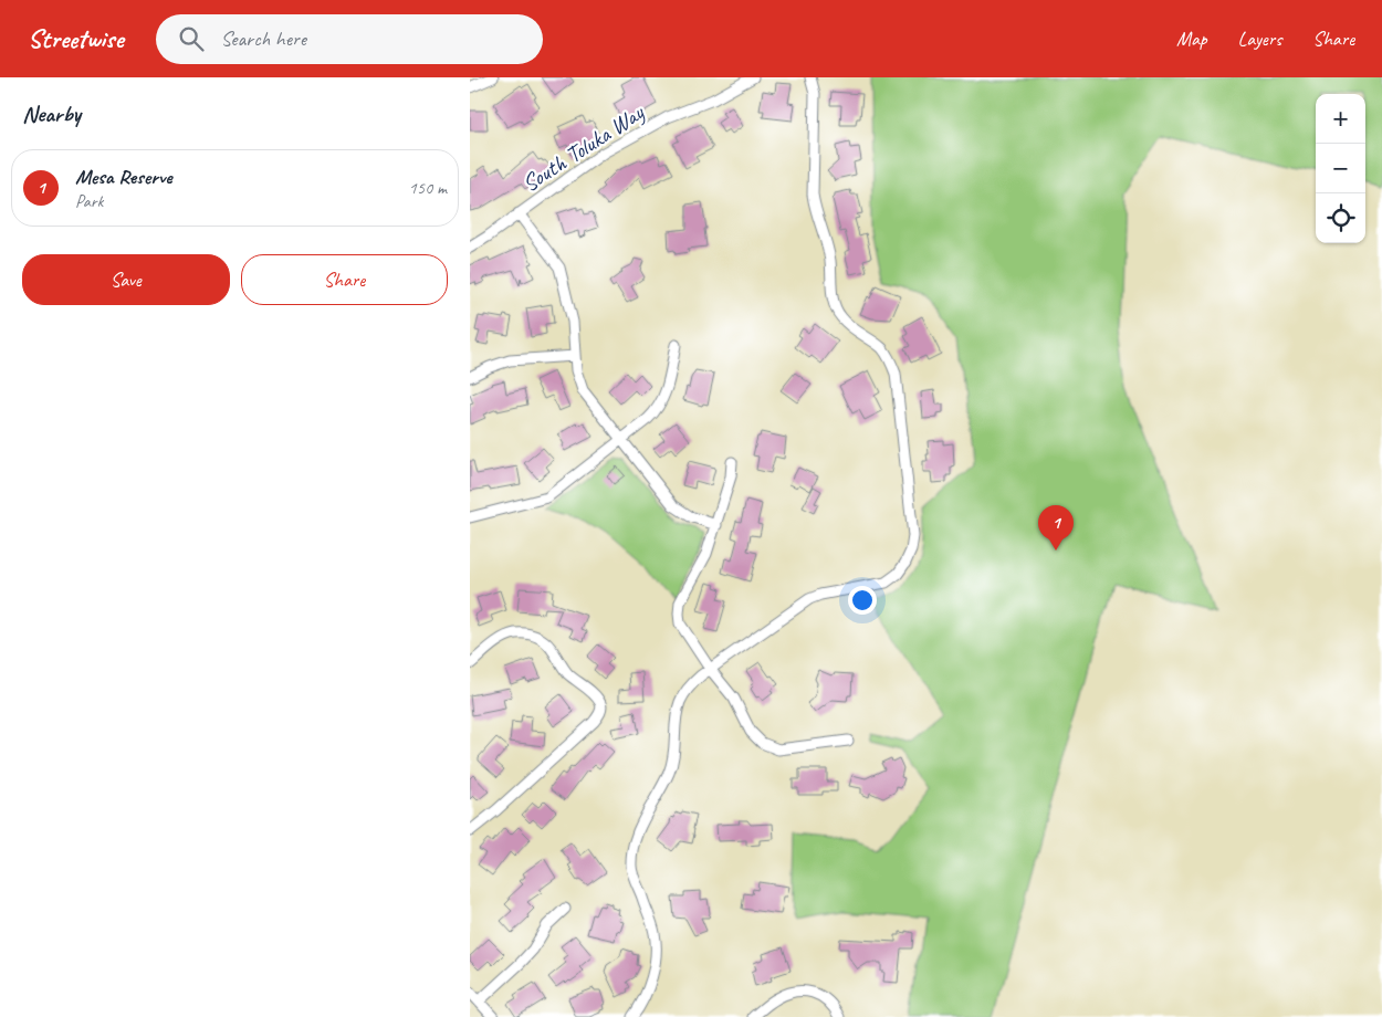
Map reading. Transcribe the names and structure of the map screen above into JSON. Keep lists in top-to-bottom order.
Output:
{
  "streets": {
    "street": ["South Toluka Way"]
  },
  "page": {
    "header": "Streetwise",
    "search": "Search here",
    "nav": ["Map", "Layers", "Share"],
    "heading": "Nearby",
    "map_buttons": ["+", "−"],
    "list": [
      {
        "mark": "1",
        "name": "Mesa Reserve",
        "note": "Park",
        "value": "150 m"
      }
    ],
    "buttons": ["Save", "Share"],
    "pins": "1"
  }
}
